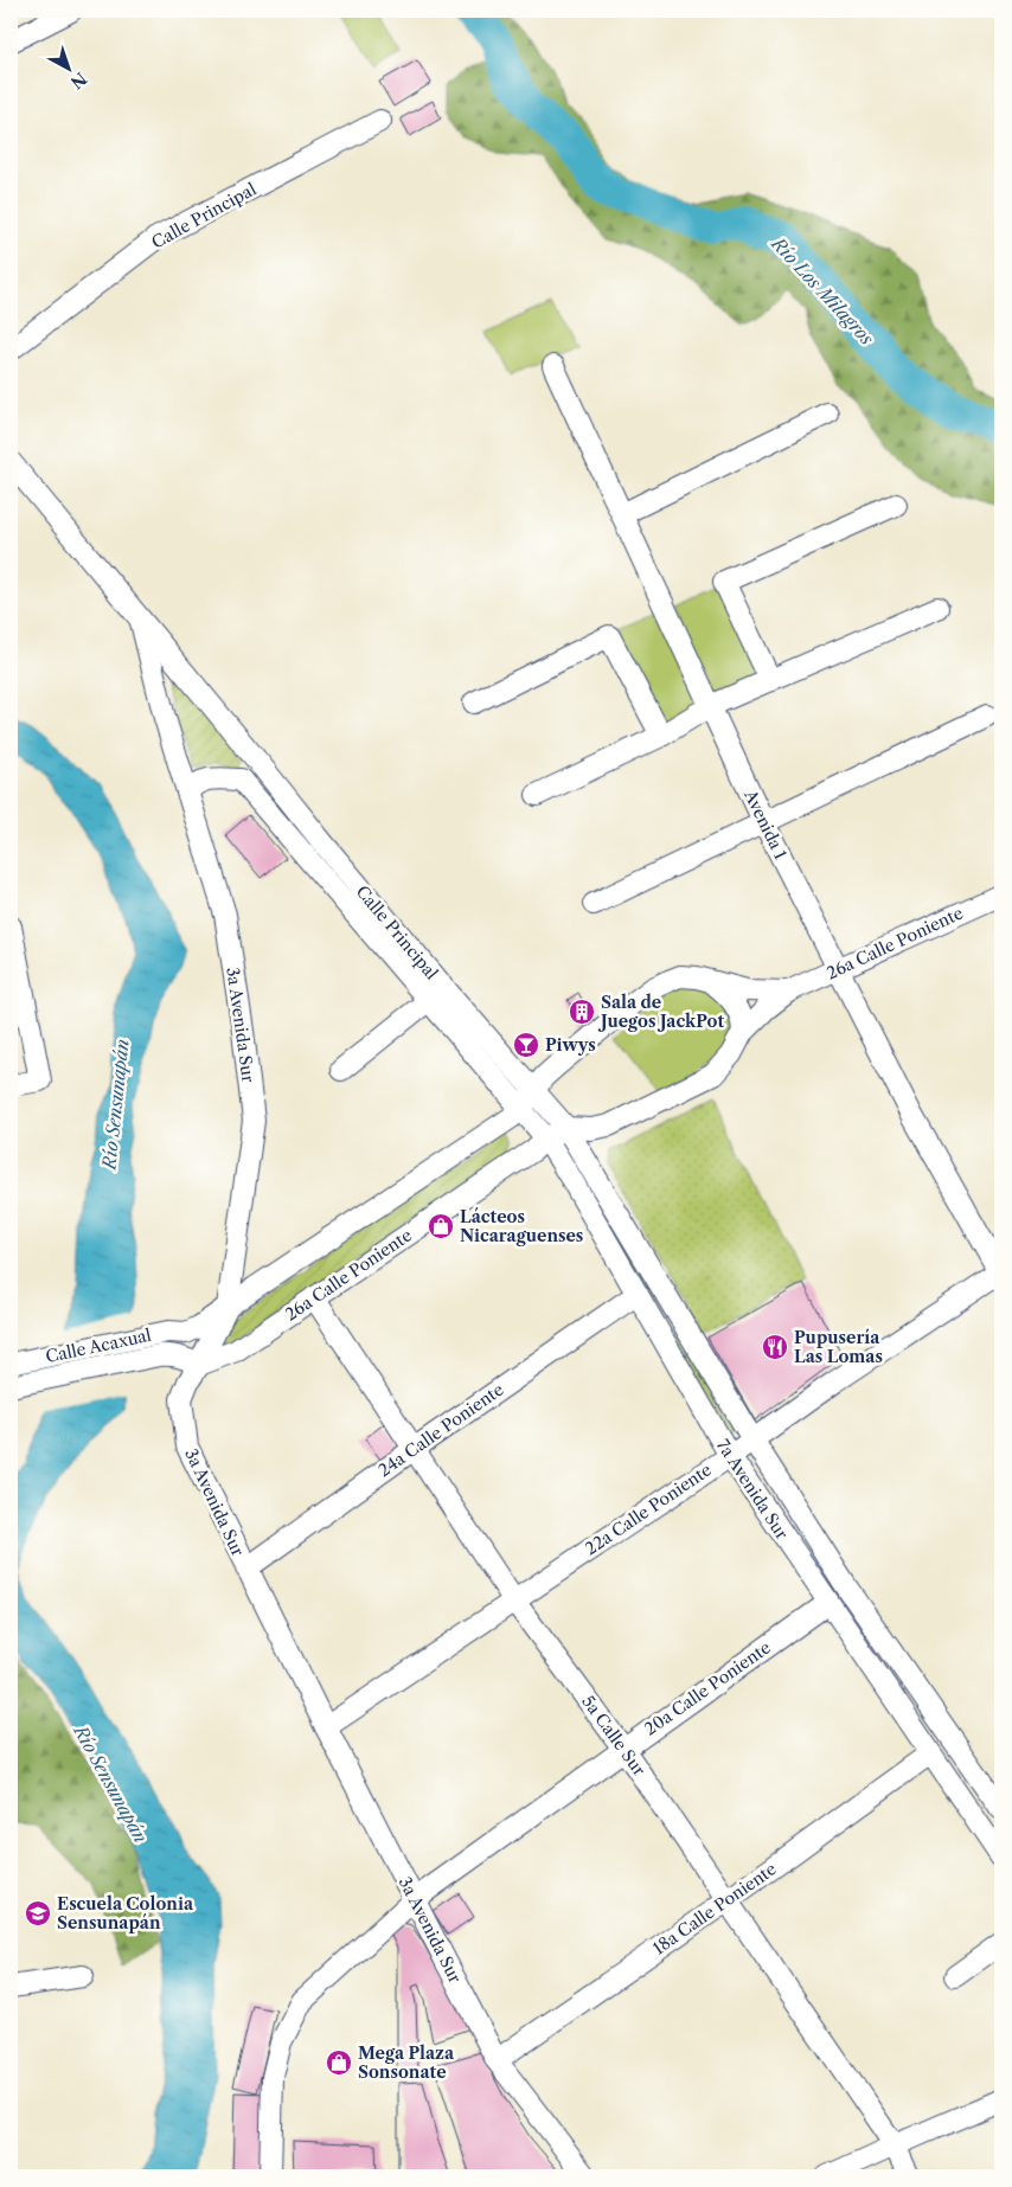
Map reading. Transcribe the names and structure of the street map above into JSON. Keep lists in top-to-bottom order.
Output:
{
  "streets": {
    "street": [
      "Calle Principal",
      "Avenida 1",
      "26a Calle Poniente",
      "3a Avenida Sur",
      "Calle Acaxual",
      "24a Calle Poniente",
      "7a Avenida Sur",
      "22a Calle Poniente",
      "20a Calle Poniente",
      "5a Calle Sur",
      "18a Calle Poniente"
    ]
  },
  "crossings": [
    ["Calle Principal", "26a Calle Poniente"],
    ["Calle Principal", "3a Avenida Sur"],
    ["Calle Principal", "7a Avenida Sur"],
    ["Avenida 1", "26a Calle Poniente"],
    ["Avenida 1", "22a Calle Poniente"],
    ["26a Calle Poniente", "3a Avenida Sur"],
    ["26a Calle Poniente", "7a Avenida Sur"],
    ["26a Calle Poniente", "5a Calle Sur"],
    ["3a Avenida Sur", "Calle Acaxual"],
    ["3a Avenida Sur", "24a Calle Poniente"],
    ["3a Avenida Sur", "22a Calle Poniente"],
    ["3a Avenida Sur", "20a Calle Poniente"],
    ["3a Avenida Sur", "18a Calle Poniente"],
    ["24a Calle Poniente", "7a Avenida Sur"],
    ["24a Calle Poniente", "5a Calle Sur"],
    ["7a Avenida Sur", "22a Calle Poniente"],
    ["7a Avenida Sur", "20a Calle Poniente"],
    ["7a Avenida Sur", "18a Calle Poniente"],
    ["22a Calle Poniente", "5a Calle Sur"],
    ["20a Calle Poniente", "5a Calle Sur"],
    ["5a Calle Sur", "18a Calle Poniente"]
  ],
  "water": ["Río Los Milagros", "Río Sensunapán"],
  "places": {
    "building": ["Sala de Juegos JackPot"],
    "bar": ["Piwys"],
    "shop": ["Lácteos Nicaraguenses", "Mega Plaza Sonsonate"],
    "restaurant": ["Pupusería Las Lomas"],
    "school or university": ["Escuela Colonia Sensunapán"]
  },
  "north": "bottom right"
}
